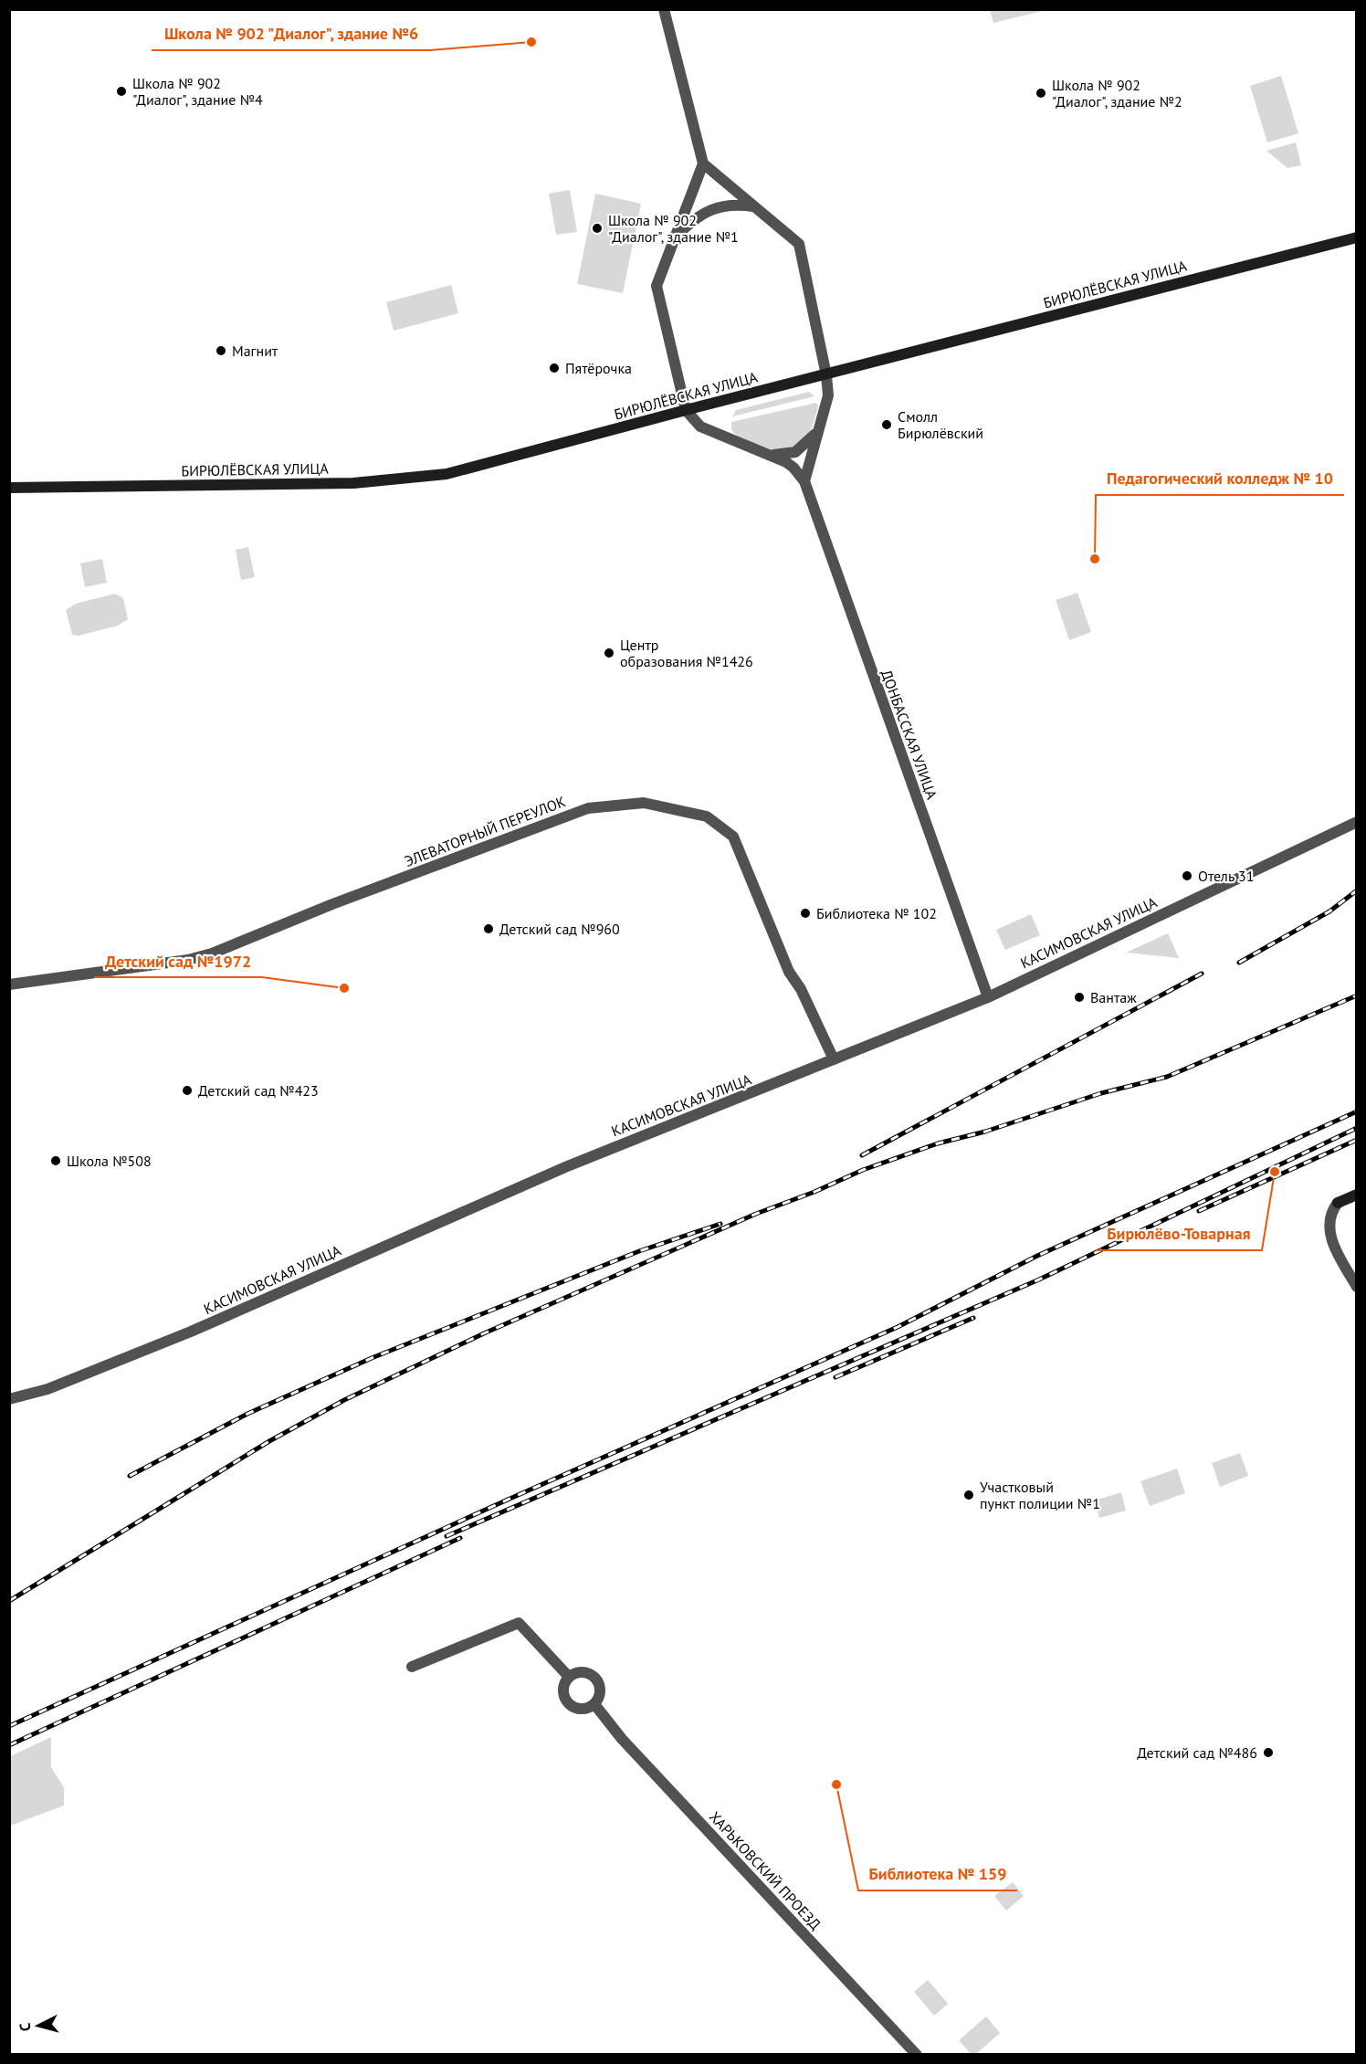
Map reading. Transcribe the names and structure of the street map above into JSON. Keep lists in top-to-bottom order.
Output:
{
  "streets": {
    "street": [
      "БИРЮЛЁВСКАЯ УЛИЦА",
      "ДОНБАССКАЯ УЛИЦА",
      "ЭЛЕВАТОРНЫЙ ПЕРЕУЛОК",
      "КАСИМОВСКАЯ УЛИЦА",
      "ХАРЬКОВСКИЙ ПРОЕЗД"
    ]
  },
  "crossings": [
    ["ДОНБАССКАЯ УЛИЦА", "КАСИМОВСКАЯ УЛИЦА"],
    ["ЭЛЕВАТОРНЫЙ ПЕРЕУЛОК", "КАСИМОВСКАЯ УЛИЦА"]
  ],
  "places": [
    "Школа № 902 \"Диалог\", здание №6",
    "Школа № 902 \"Диалог\", здание №4",
    "Школа № 902 \"Диалог\", здание №2",
    "Школа № 902 \"Диалог\", здание №1",
    "Магнит",
    "Пятёрочка",
    "Смолл Бирюлёвский",
    "Педагогический колледж № 10",
    "Центр образования №1426",
    "Отель 31",
    "Библиотека № 102",
    "Детский сад №960",
    "Детский сад №1972",
    "Вантаж",
    "Детский сад №423",
    "Школа №508",
    "Бирюлёво-Товарная",
    "Участковый пункт полиции №1",
    "Детский сад №486",
    "Библиотека № 159"
  ],
  "north": "left"
}
